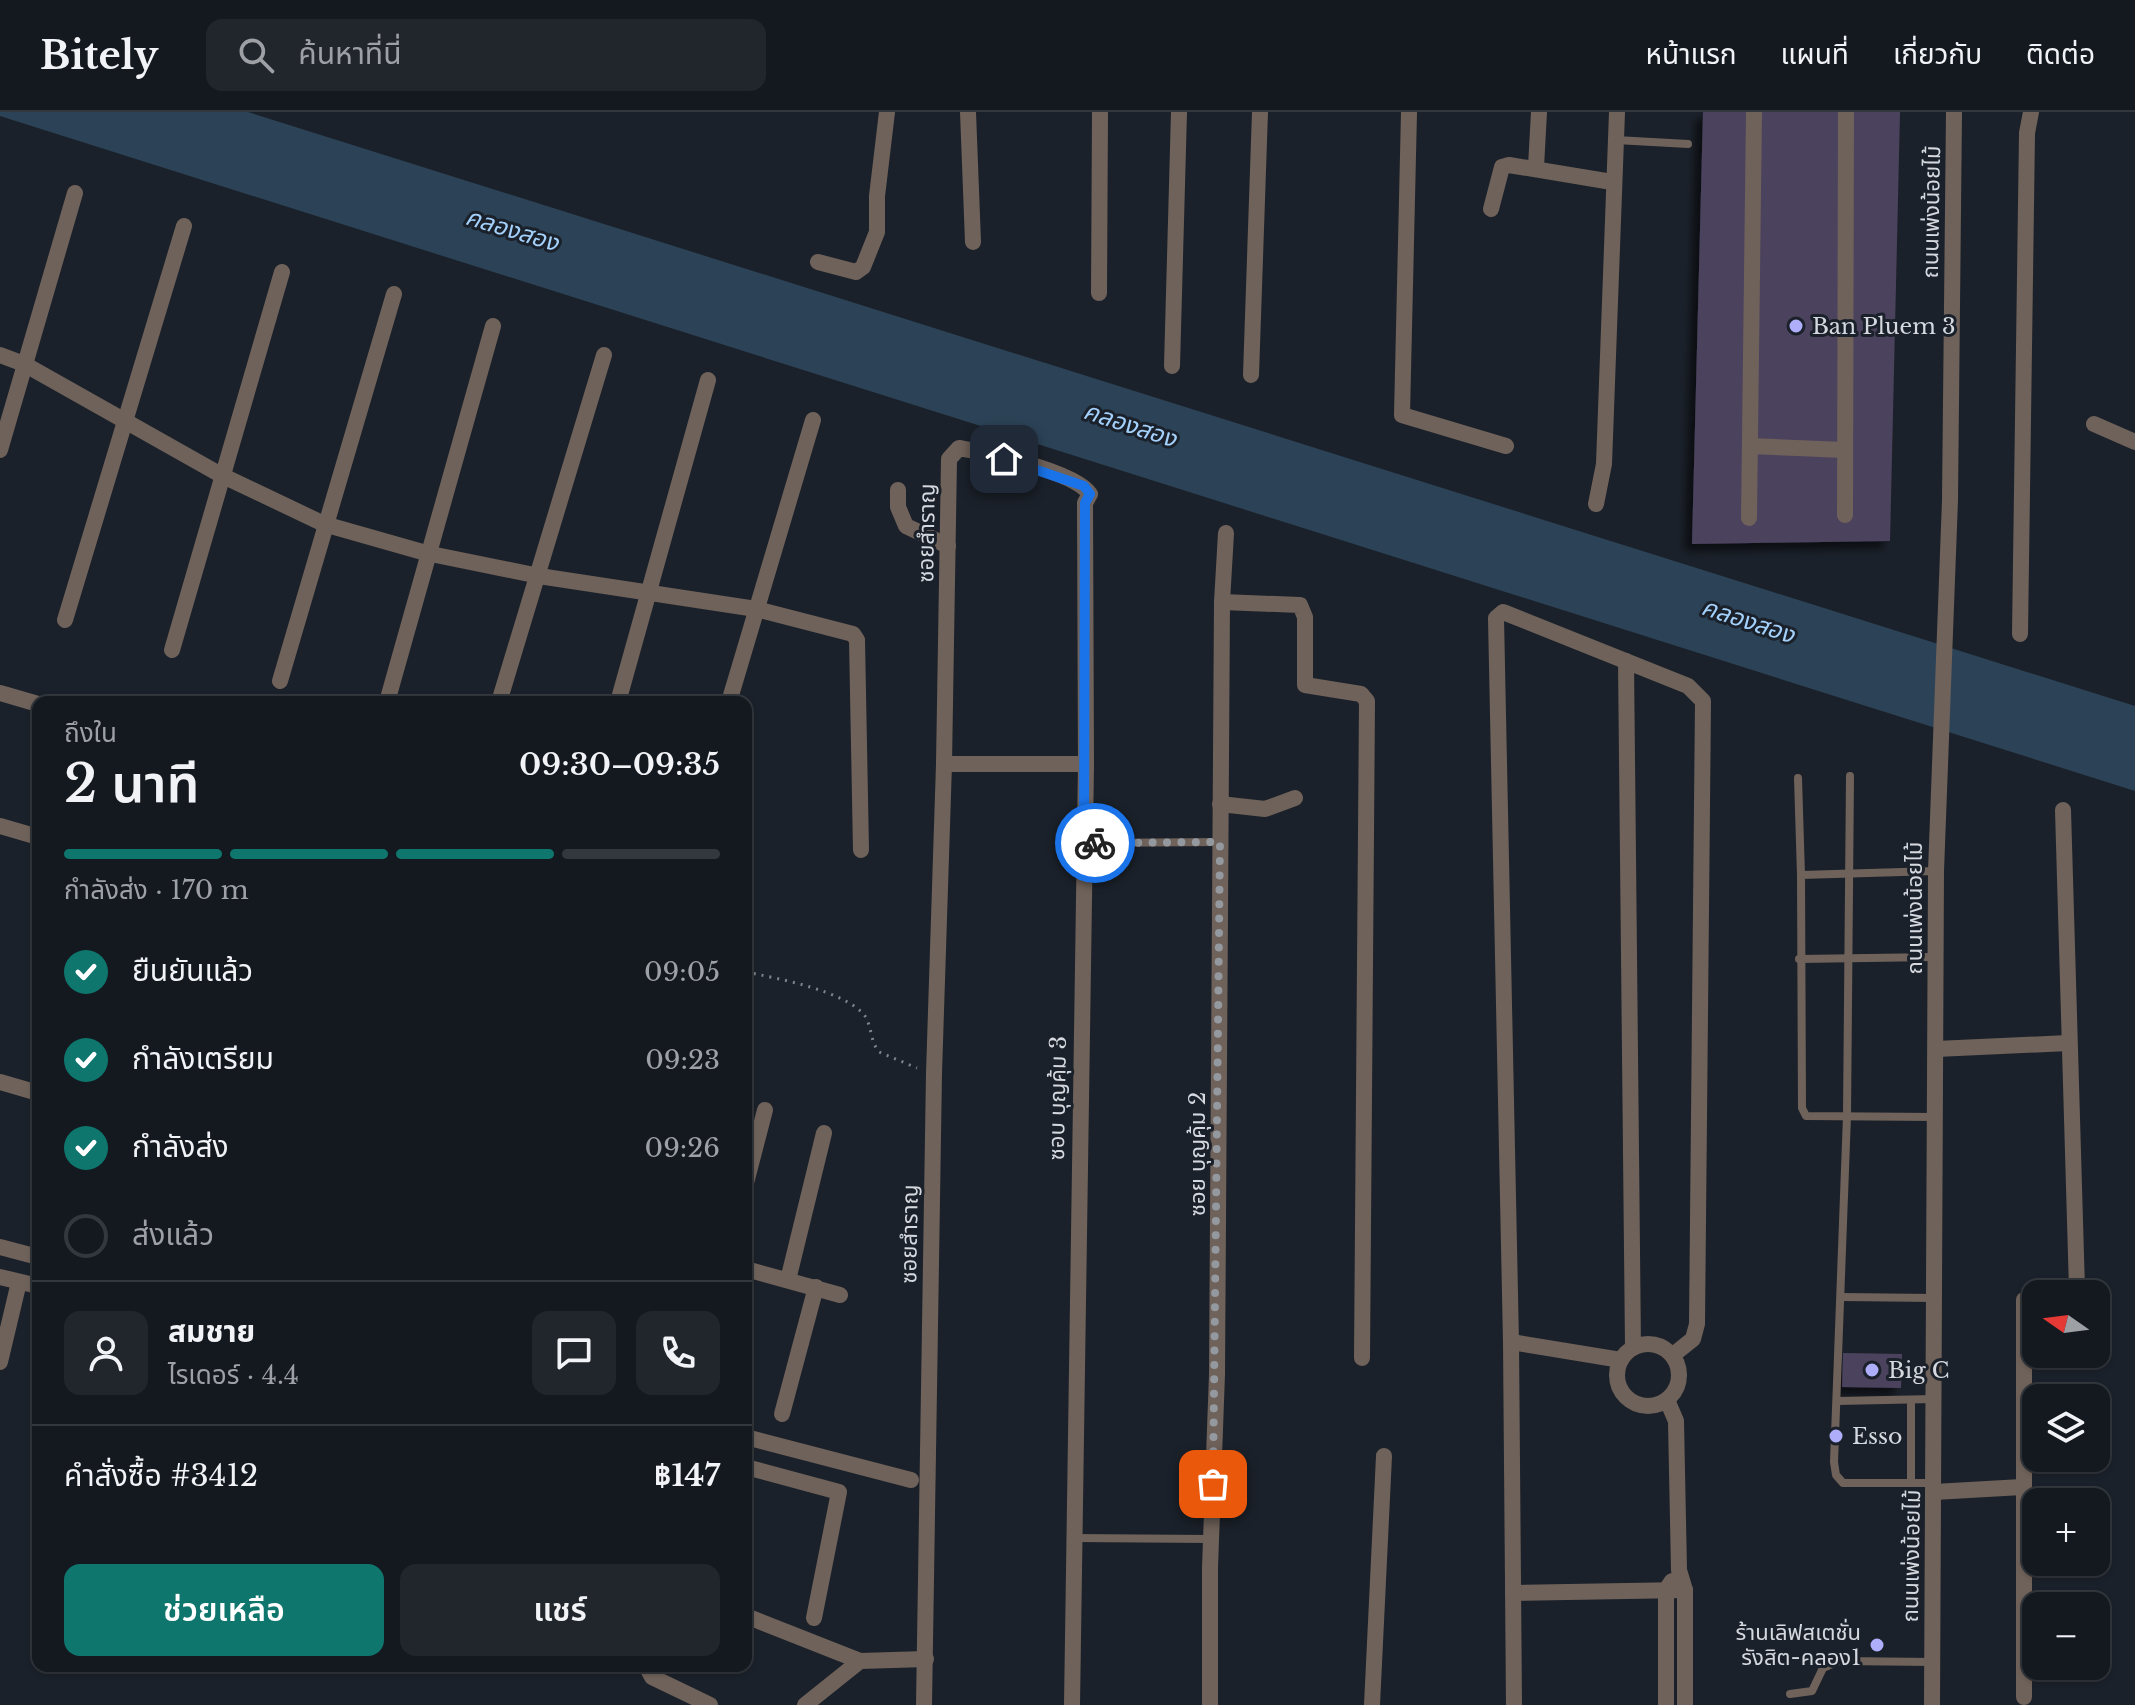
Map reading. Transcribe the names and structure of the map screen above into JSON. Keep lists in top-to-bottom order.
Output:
{
  "streets": {
    "street": [
      "ถนนเพ่งน้อยไม้",
      "ซอยสำราญ",
      "ซอบ บุญคุ้ม 3",
      "ซอย บุญคุ้ม 2"
    ]
  },
  "crossings": [
    ["ซอยสำราญ", "ซอบ บุญคุ้ม 3"]
  ],
  "water": ["คลองสอง"],
  "places": [
    "Ban Pluem 3",
    "Big C",
    "Esso",
    "ร้านเลิฟสเตชั่น รังสิต-คลอง1"
  ],
  "north": "left",
  "page": {
    "header": "Bitely",
    "search": "ค้นหาที่นี่",
    "nav": [
      "หน้าแรก",
      "แผนที่",
      "เกี่ยวกับ",
      "ติดต่อ"
    ],
    "heading": ["2 นาที", "ถึงใน", "09:30–09:35"],
    "panel": [
      "สมชาย",
      "ไรเดอร์ · 4.4",
      "คำสั่งซื้อ #3412",
      "฿147"
    ],
    "bar": "กำลังส่ง · 170 m",
    "list": [
      ["ยืนยันแล้ว", "09:05"],
      ["กำลังเตรียม", "09:23"],
      ["กำลังส่ง", "09:26"],
      "ส่งแล้ว"
    ],
    "map_buttons": ["+", "−"],
    "buttons": ["ช่วยเหลือ", "แชร์"]
  }
}
